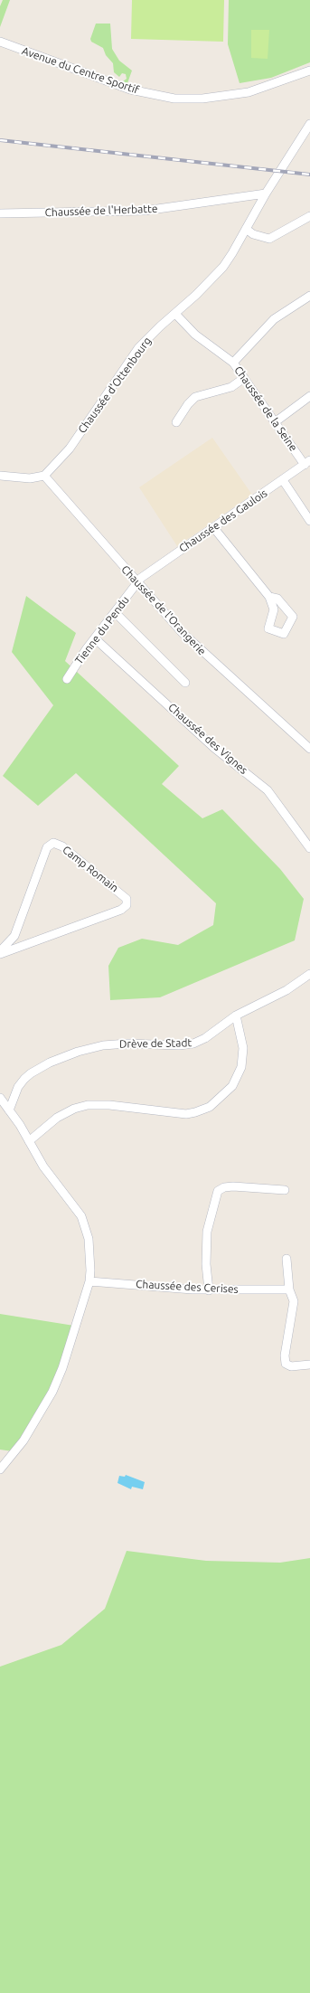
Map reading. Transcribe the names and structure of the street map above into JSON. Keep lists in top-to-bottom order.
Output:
{
  "streets": {
    "street": [
      "Avenue du Centre Sportif",
      "Chaussée de l'Herbatte",
      "Chaussée d'Ottenbourg",
      "Chaussée de la Seine",
      "Chaussée des Gaulois",
      "Chaussée de l'Orangerie",
      "Tienne du Pendu",
      "Chaussée des Vignes",
      "Camp Romain",
      "Drève de Stadt",
      "Chaussée des Cerises"
    ]
  },
  "crossings": [
    ["Chaussée de l'Herbatte", "Chaussée d'Ottenbourg"],
    ["Chaussée d'Ottenbourg", "Chaussée de la Seine"],
    ["Chaussée d'Ottenbourg", "Chaussée de l'Orangerie"],
    ["Chaussée de la Seine", "Chaussée des Gaulois"],
    ["Chaussée des Gaulois", "Chaussée de l'Orangerie"],
    ["Chaussée des Gaulois", "Tienne du Pendu"],
    ["Chaussée de l'Orangerie", "Tienne du Pendu"],
    ["Tienne du Pendu", "Chaussée des Vignes"]
  ]
}
